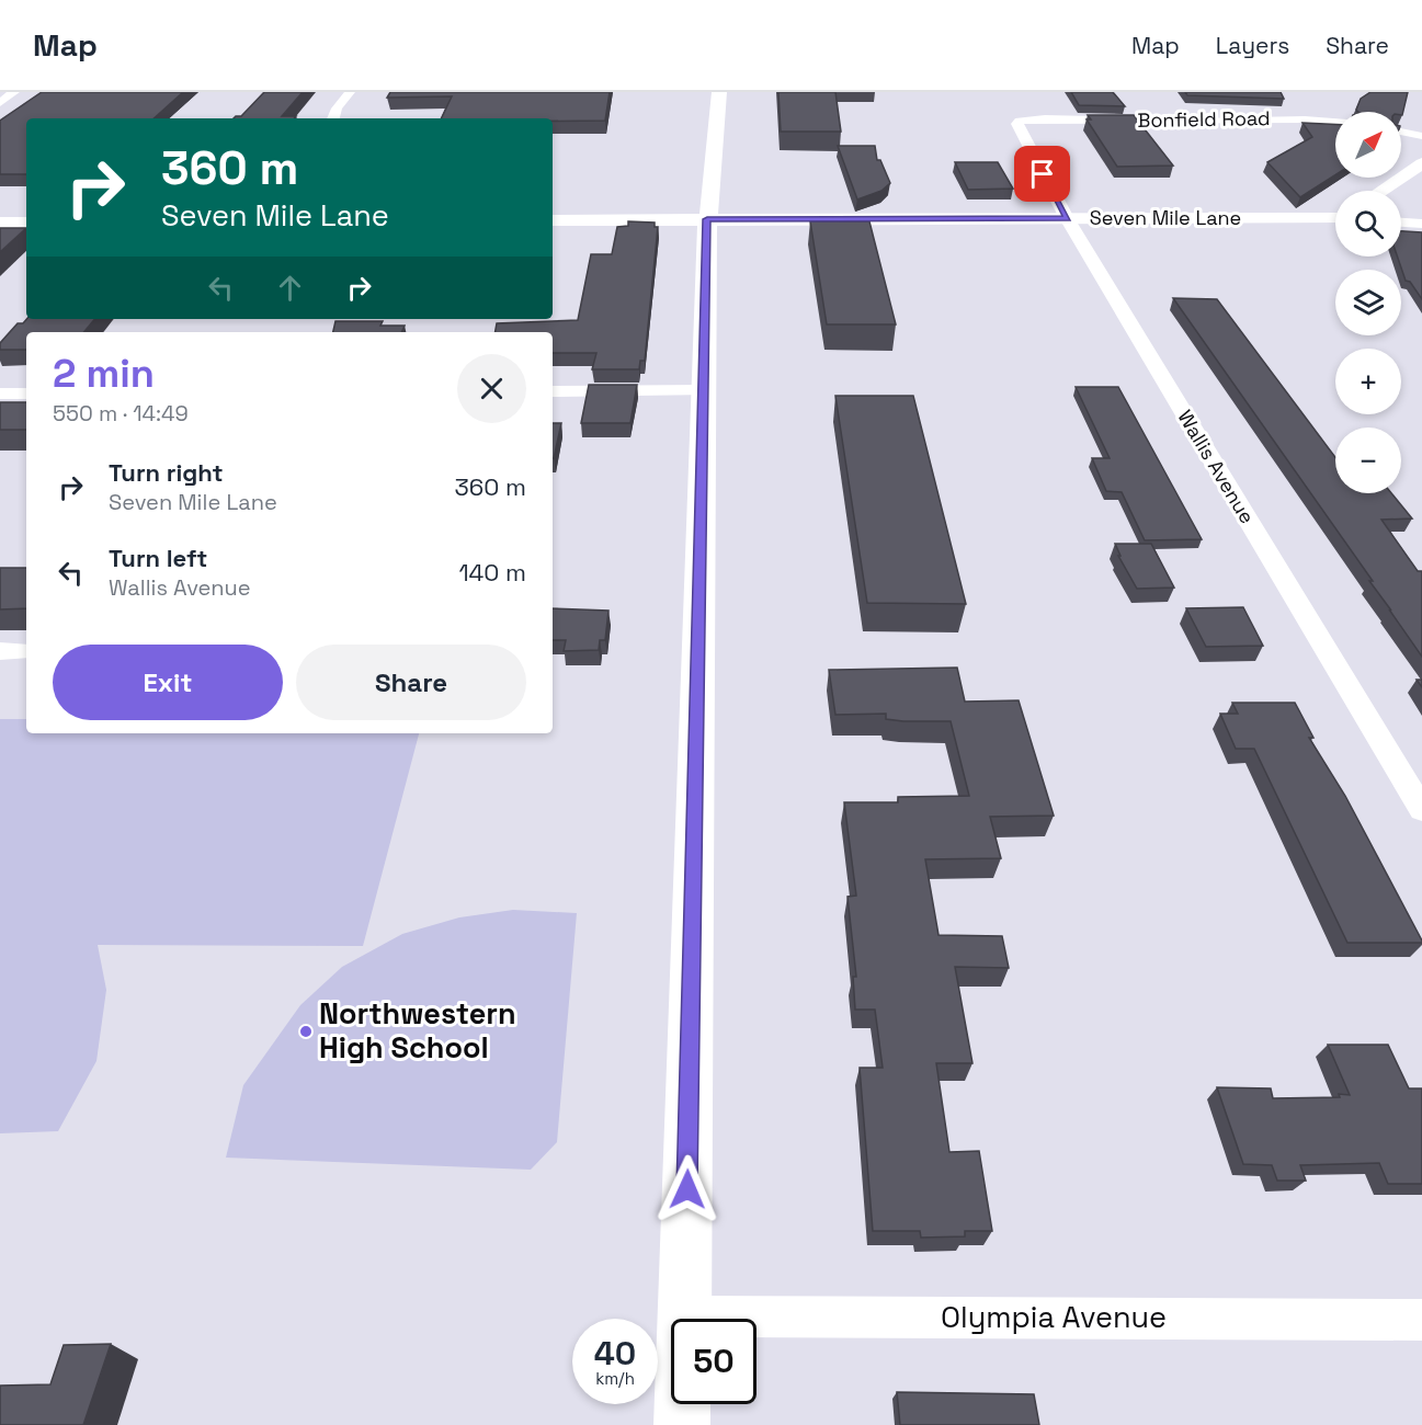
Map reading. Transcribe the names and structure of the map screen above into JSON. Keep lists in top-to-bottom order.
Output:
{
  "streets": {
    "main road": ["Seven Mile Lane"],
    "street": ["Bonfield Road", "Wallis Avenue", "Olympia Avenue"]
  },
  "crossings": [
    ["Bonfield Road", "Wallis Avenue"],
    ["Seven Mile Lane", "Wallis Avenue"]
  ],
  "places": ["Northwestern High School"],
  "north": "top right",
  "page": {
    "header": "Map",
    "nav": ["Map", "Layers", "Share"],
    "map_buttons": ["+", "−"],
    "turn": ["360 m", "Seven Mile Lane"],
    "heading": ["2 min", "550 m · 14:49"],
    "list": [
      {
        "name": "Turn right",
        "note": "Seven Mile Lane",
        "value": "360 m"
      },
      {
        "name": "Turn left",
        "note": "Wallis Avenue",
        "value": "140 m"
      }
    ],
    "buttons": ["Exit", "Share"],
    "speed": "40 km/h",
    "limit": "50"
  }
}
